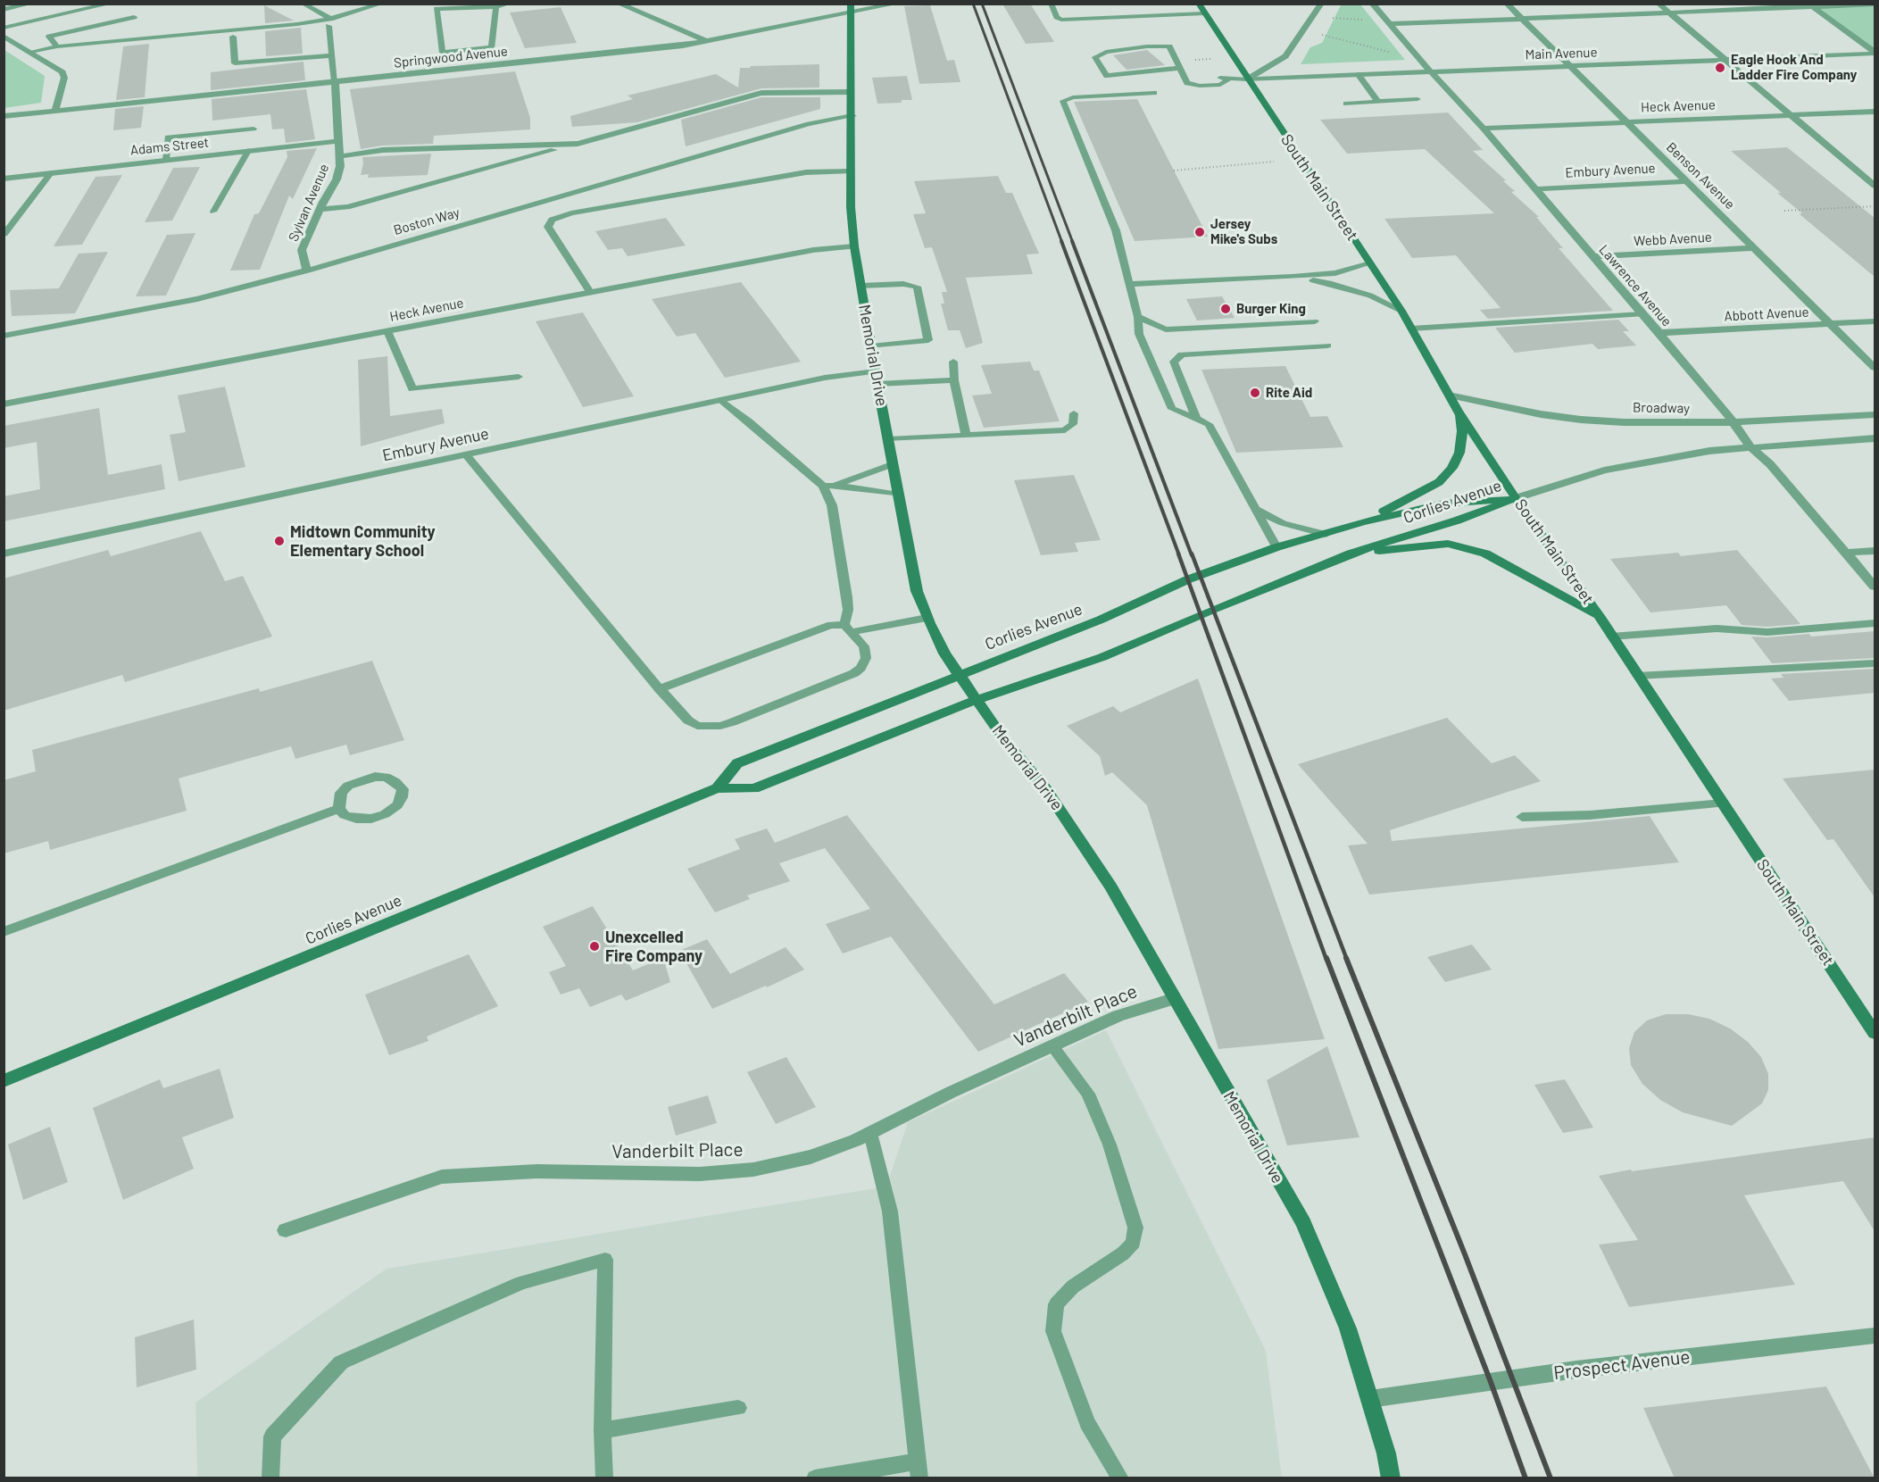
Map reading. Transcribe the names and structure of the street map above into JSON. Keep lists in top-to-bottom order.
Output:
{
  "streets": {
    "main road": ["South Main Street", "Memorial Drive", "Corlies Avenue"],
    "street": [
      "Main Avenue",
      "Springwood Avenue",
      "Heck Avenue",
      "Adams Street",
      "Embury Avenue",
      "Benson Avenue",
      "Sylvan Avenue",
      "Boston Way",
      "Webb Avenue",
      "Lawrence Avenue",
      "Abbott Avenue",
      "Broadway",
      "Vanderbilt Place",
      "Prospect Avenue"
    ]
  },
  "crossings": [
    ["Main Avenue", "Benson Avenue"],
    ["Main Avenue", "South Main Street"],
    ["Main Avenue", "Lawrence Avenue"],
    ["Springwood Avenue", "Sylvan Avenue"],
    ["Springwood Avenue", "Memorial Drive"],
    ["Heck Avenue", "Benson Avenue"],
    ["Heck Avenue", "Lawrence Avenue"],
    ["Heck Avenue", "Memorial Drive"],
    ["Adams Street", "Sylvan Avenue"],
    ["Embury Avenue", "Benson Avenue"],
    ["Embury Avenue", "Lawrence Avenue"],
    ["Embury Avenue", "Memorial Drive"],
    ["Benson Avenue", "Webb Avenue"],
    ["Benson Avenue", "Abbott Avenue"],
    ["South Main Street", "Broadway"],
    ["South Main Street", "Corlies Avenue"],
    ["Sylvan Avenue", "Boston Way"],
    ["Boston Way", "Memorial Drive"],
    ["Webb Avenue", "Lawrence Avenue"],
    ["Lawrence Avenue", "Abbott Avenue"],
    ["Lawrence Avenue", "Broadway"],
    ["Memorial Drive", "Corlies Avenue"],
    ["Memorial Drive", "Vanderbilt Place"],
    ["Memorial Drive", "Prospect Avenue"]
  ],
  "places": [
    "Eagle Hook And Ladder Fire Company",
    "Jersey Mike's Subs",
    "Burger King",
    "Rite Aid",
    "Midtown Community Elementary School",
    "Unexcelled Fire Company"
  ]
}
